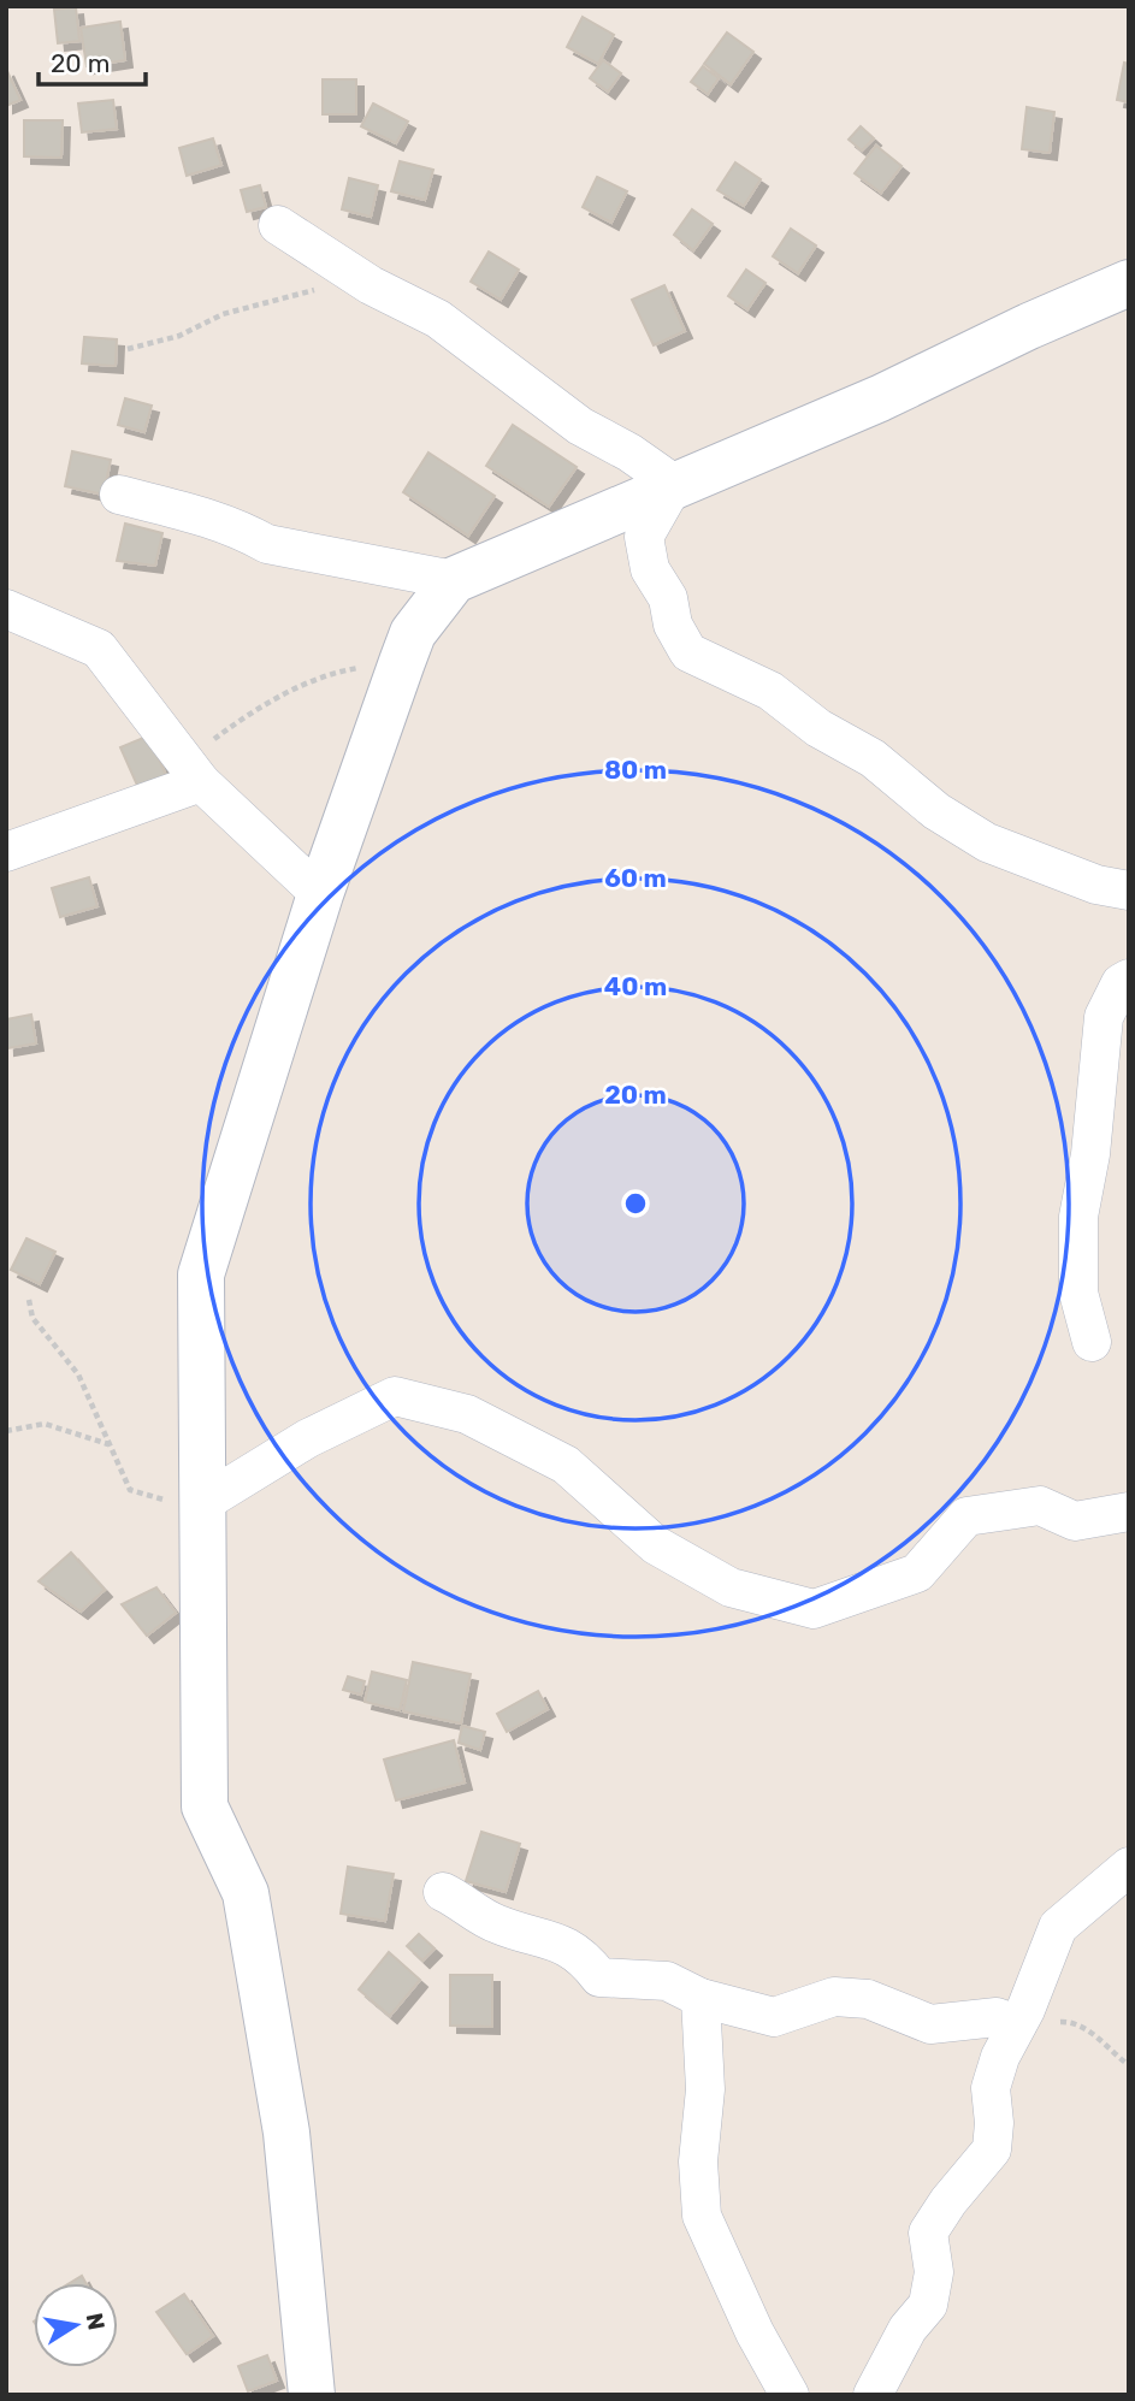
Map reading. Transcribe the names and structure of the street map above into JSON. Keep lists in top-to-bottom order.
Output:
{
  "scale_bar": "20 m",
  "north": "right",
  "rings": [
    "80 m",
    "60 m",
    "40 m",
    "20 m"
  ]
}
